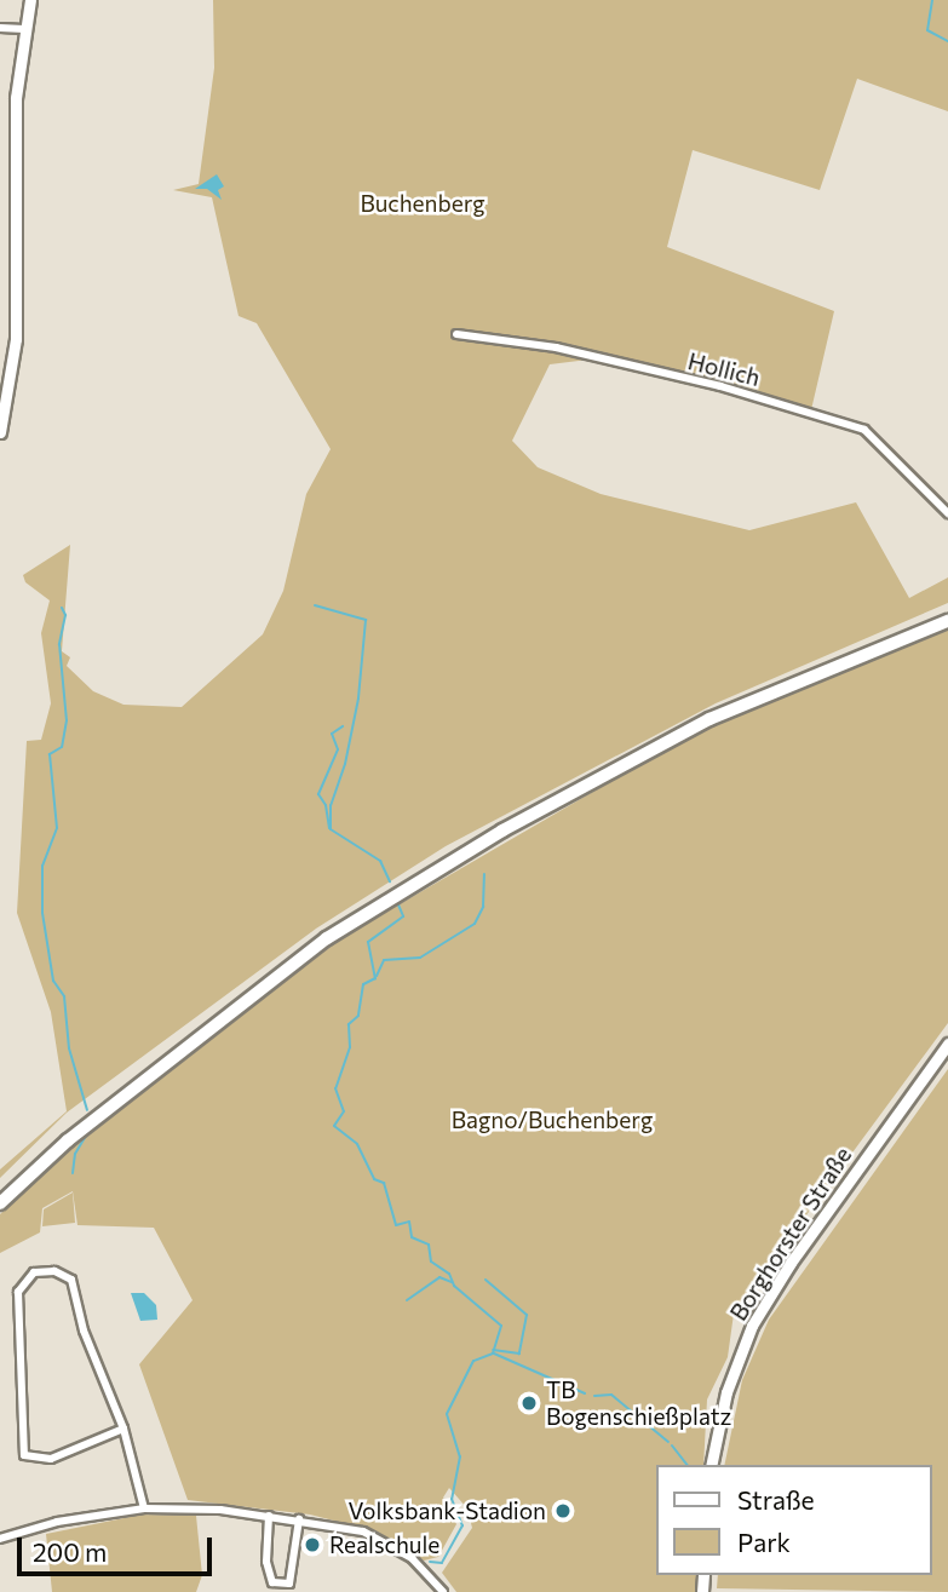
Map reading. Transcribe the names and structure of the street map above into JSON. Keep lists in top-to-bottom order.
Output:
{
  "streets": {
    "main road": ["Borghorster Straße"],
    "street": ["Hollich"]
  },
  "parks": ["Buchenberg", "Bagno/Buchenberg"],
  "places": ["TB Bogenschießplatz", "Volksbank-Stadion", "Realschule"],
  "legend": ["Straße", "Park"],
  "scale_bar": "200 m"
}
